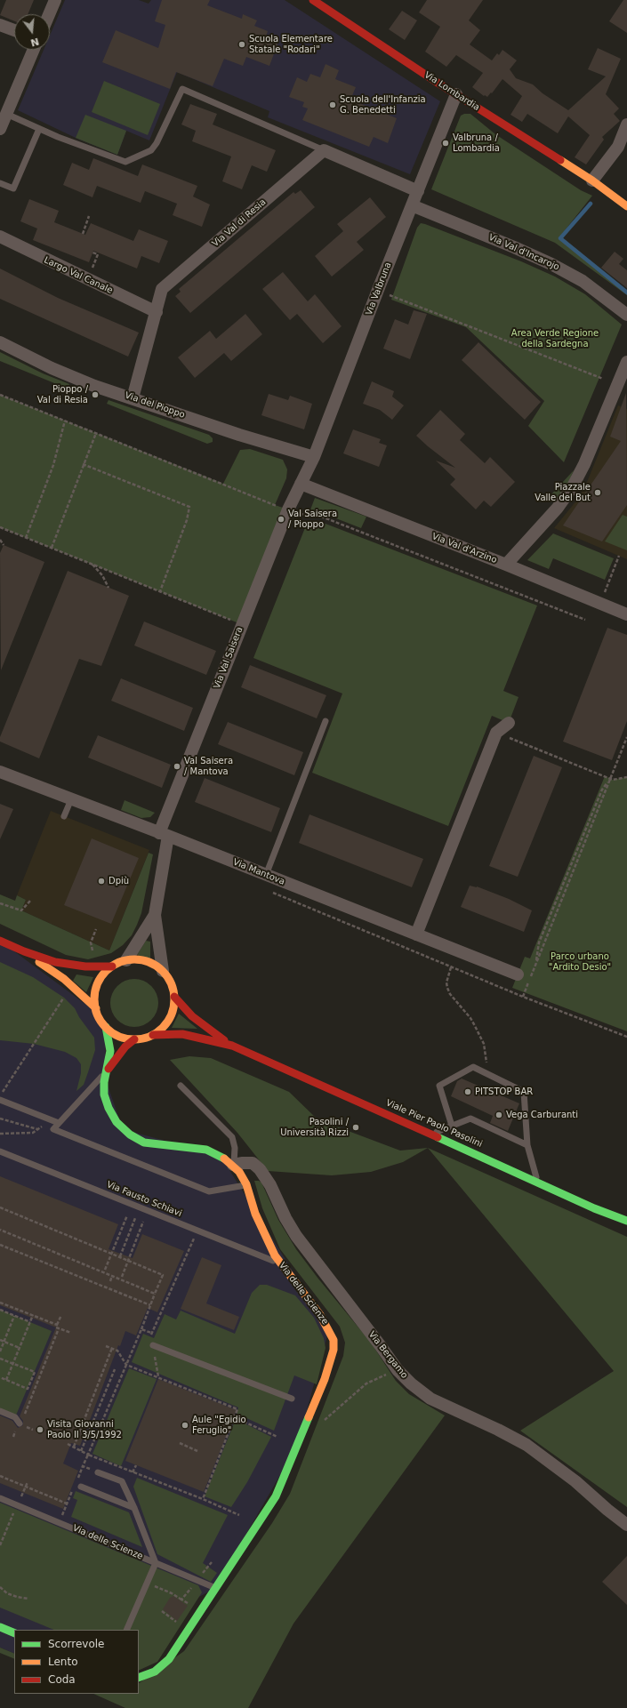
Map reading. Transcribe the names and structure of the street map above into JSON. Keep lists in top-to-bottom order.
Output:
{
  "streets": {
    "street": [
      "Via Lombardia",
      "Via Val di Resia",
      "Via Val d'Incarojo",
      "Largo Val Canale",
      "Via Valbruna",
      "Via del Pioppo",
      "Via Val d'Arzino",
      "Via Val Saisera",
      "Via Mantova",
      "Viale Pier Paolo Pasolini",
      "Via delle Scienze",
      "Via Bergamo"
    ],
    "lane": ["Via Fausto Schiavi"]
  },
  "crossings": [
    ["Via Lombardia", "Via Valbruna"],
    ["Via Val di Resia", "Largo Val Canale"],
    ["Via Val di Resia", "Via del Pioppo"],
    ["Via Val d'Incarojo", "Via Valbruna"],
    ["Via Valbruna", "Via del Pioppo"],
    ["Via Valbruna", "Via Val d'Arzino"],
    ["Via Valbruna", "Via Val Saisera"],
    ["Via Val d'Arzino", "Via Val Saisera"],
    ["Via Val Saisera", "Via Mantova"],
    ["Viale Pier Paolo Pasolini", "Via delle Scienze"],
    ["Via Fausto Schiavi", "Via delle Scienze"],
    ["Via delle Scienze", "Via Bergamo"]
  ],
  "parks": ["Area Verde Regione della Sardegna", "Parco urbano \"Ardito Desio\""],
  "places": [
    "Scuola Elementare Statale \"Rodari\"",
    "Scuola dell'Infanzia G. Benedetti",
    "Valbruna / Lombardia",
    "Pioppo / Val di Resia",
    "Piazzale Valle del But",
    "Val Saisera / Pioppo",
    "Val Saisera / Mantova",
    "Dpiù",
    "PITSTOP BAR",
    "Vega Carburanti",
    "Pasolini / Università Rizzi",
    "Aule \"Egidio Feruglio\"",
    "Visita Giovanni Paolo II 3/5/1992"
  ],
  "legend": ["Scorrevole", "Lento", "Coda"],
  "north": "bottom"
}
